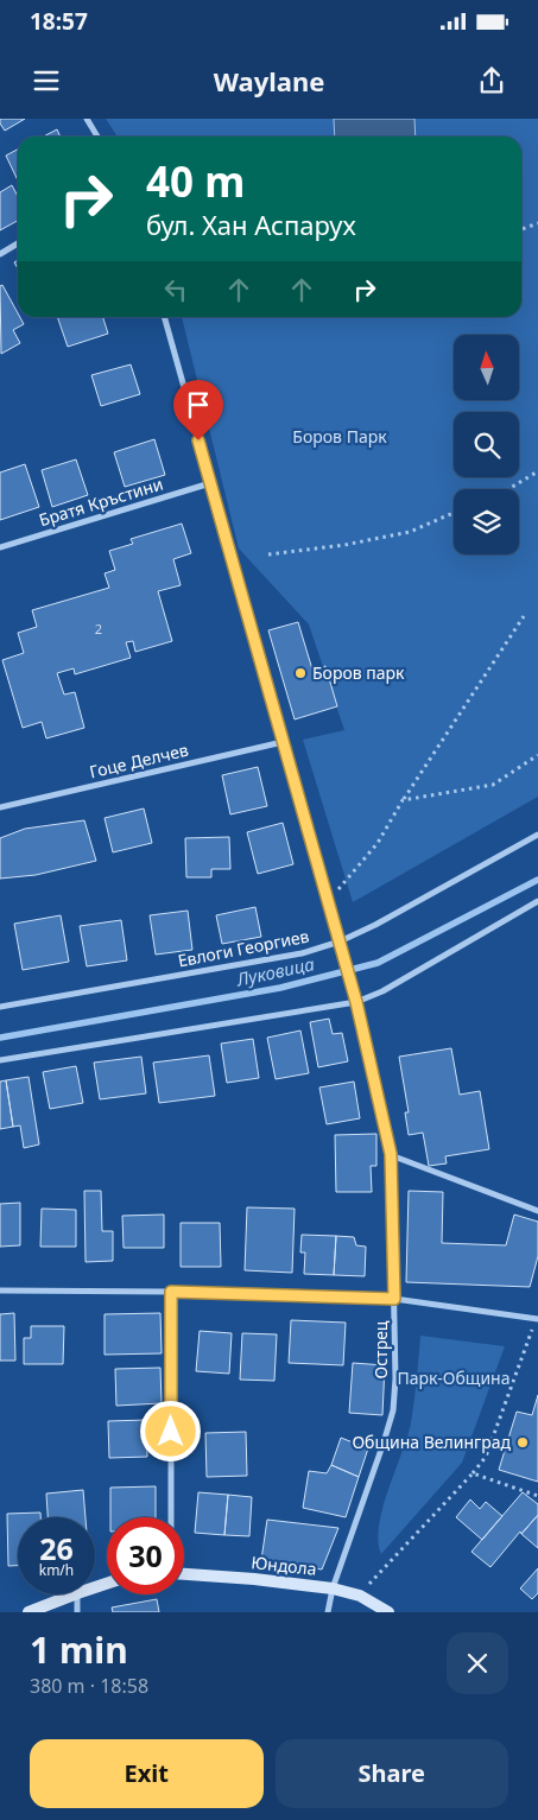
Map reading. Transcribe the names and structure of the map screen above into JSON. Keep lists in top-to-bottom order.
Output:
{
  "streets": {
    "main road": ["Юндола"],
    "street": [
      "Братя Кръстини",
      "Гоце Делчев",
      "Евлоги Георгиев",
      "Острец"
    ]
  },
  "crossings": [
    ["Братя Кръстини", "Острец"],
    ["Гоце Делчев", "Острец"],
    ["Евлоги Георгиев", "Острец"],
    ["Острец", "Юндола"]
  ],
  "water": ["Луковица"],
  "parks": ["Боров Парк", "Парк-Община"],
  "places": ["Боров парк", "Община Велинград"],
  "house_numbers": ["2"],
  "north": "top",
  "page": {
    "status": "18:57",
    "header": "Waylane",
    "turn": ["40 m", "бул. Хан Аспарух"],
    "speed": "26 km/h",
    "limit": "30",
    "heading": ["1 min", "380 m · 18:58"],
    "buttons": ["Exit", "Share"]
  }
}
